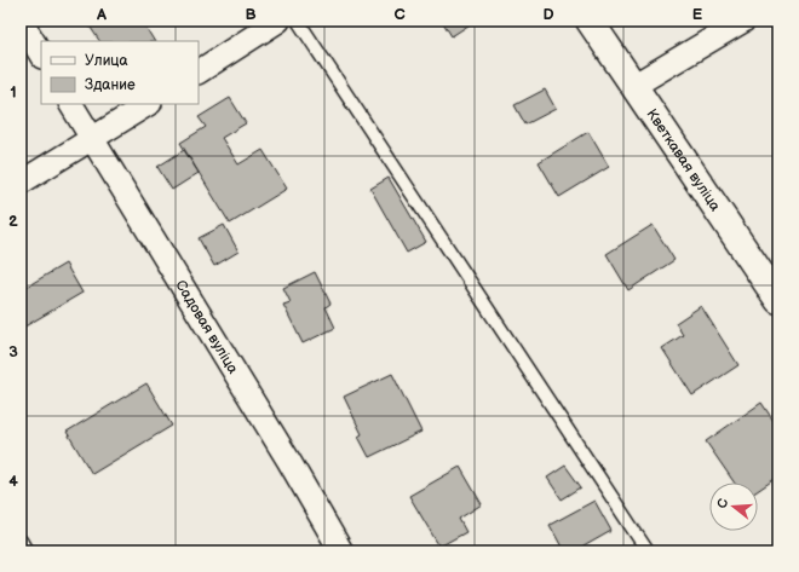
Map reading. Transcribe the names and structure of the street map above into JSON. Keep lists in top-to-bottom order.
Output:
{
  "streets": {
    "street": ["Кветкавая вуліца", "Садовая вуліца"]
  },
  "legend": ["Улица", "Здание"],
  "north": "left",
  "grid": {
    "columns": [
      "A",
      "B",
      "C",
      "D",
      "E"
    ],
    "rows": [
      "1",
      "2",
      "3",
      "4"
    ]
  }
}
